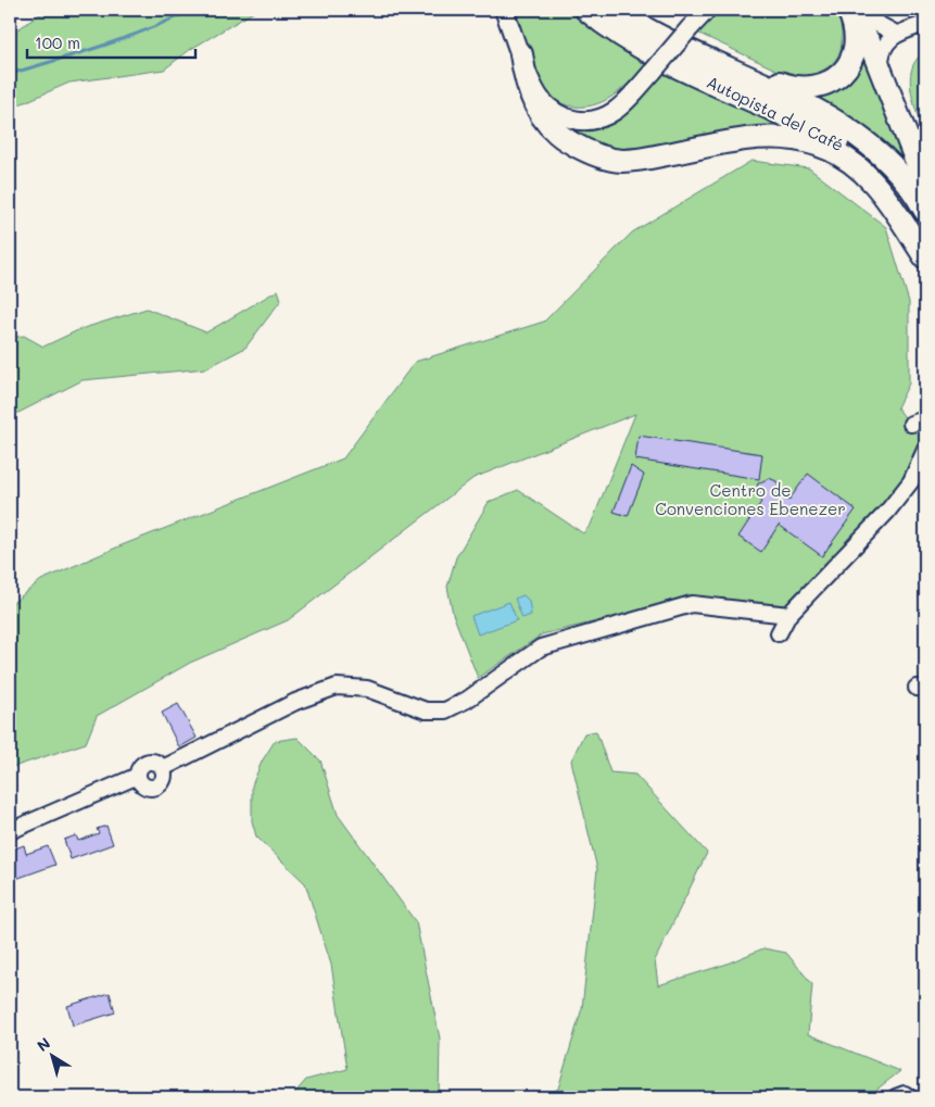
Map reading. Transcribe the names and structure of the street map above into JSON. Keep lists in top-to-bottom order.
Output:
{
  "streets": {
    "highway": ["Autopista del Café"]
  },
  "parks": ["Centro de Convenciones Ebenezer"],
  "scale_bar": "100 m",
  "north": "top left"
}
